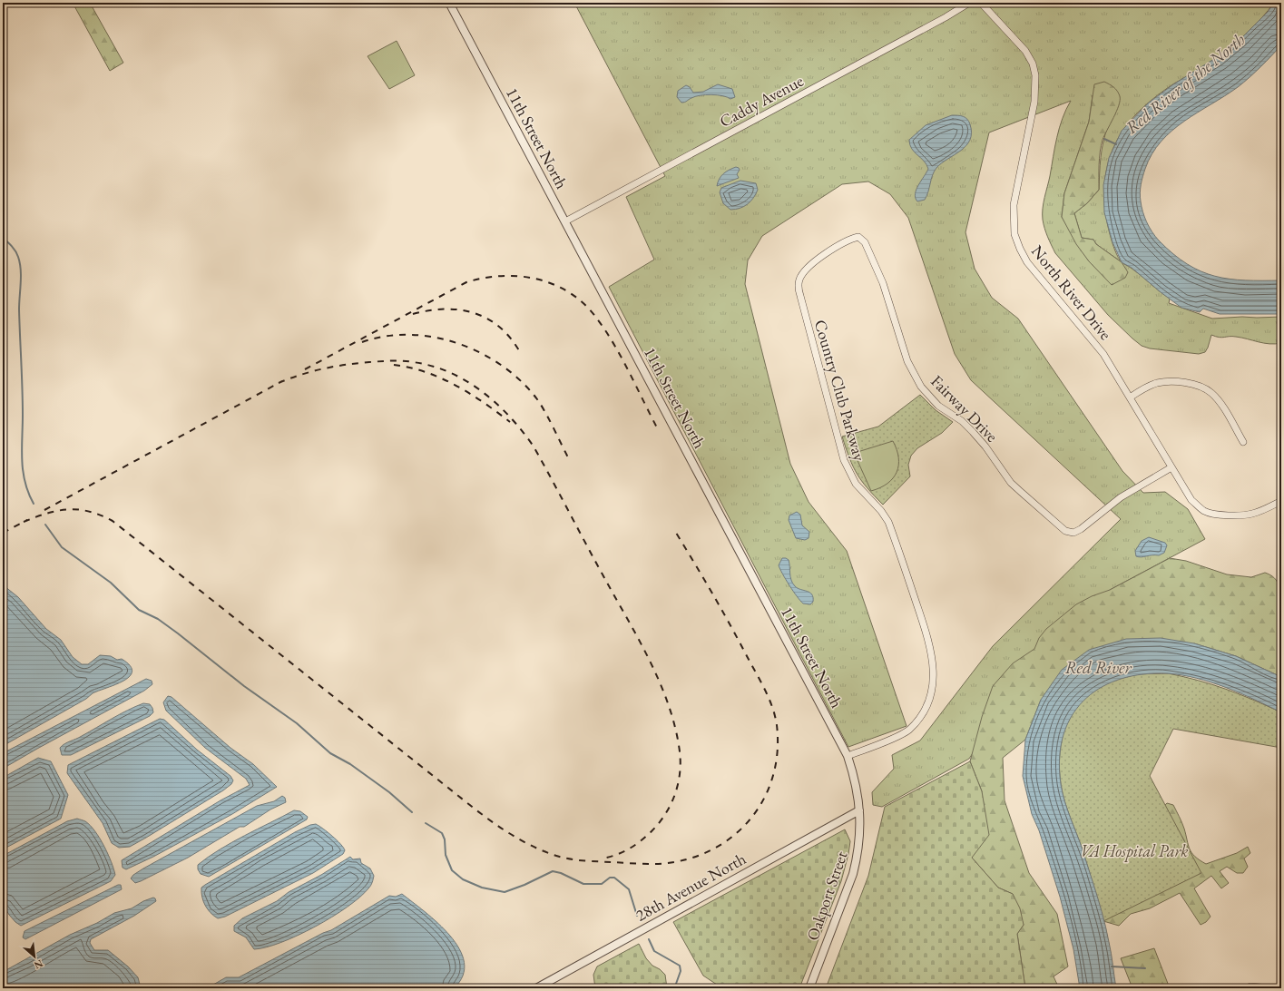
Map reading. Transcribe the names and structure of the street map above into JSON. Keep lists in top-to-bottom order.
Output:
{
  "streets": {
    "street": [
      "Caddy Avenue",
      "11th Street North",
      "North River Drive",
      "Country Club Parkway",
      "Fairway Drive",
      "28th Avenue North",
      "Oakport Street"
    ]
  },
  "crossings": [
    ["Caddy Avenue", "11th Street North"],
    ["11th Street North", "Country Club Parkway"],
    ["11th Street North", "28th Avenue North"],
    ["11th Street North", "Oakport Street"],
    ["North River Drive", "Fairway Drive"],
    ["Country Club Parkway", "Fairway Drive"],
    ["28th Avenue North", "Oakport Street"]
  ],
  "water": ["Red River of the North", "Red River"],
  "parks": ["VA Hospital Park"],
  "north": "bottom right"
}
